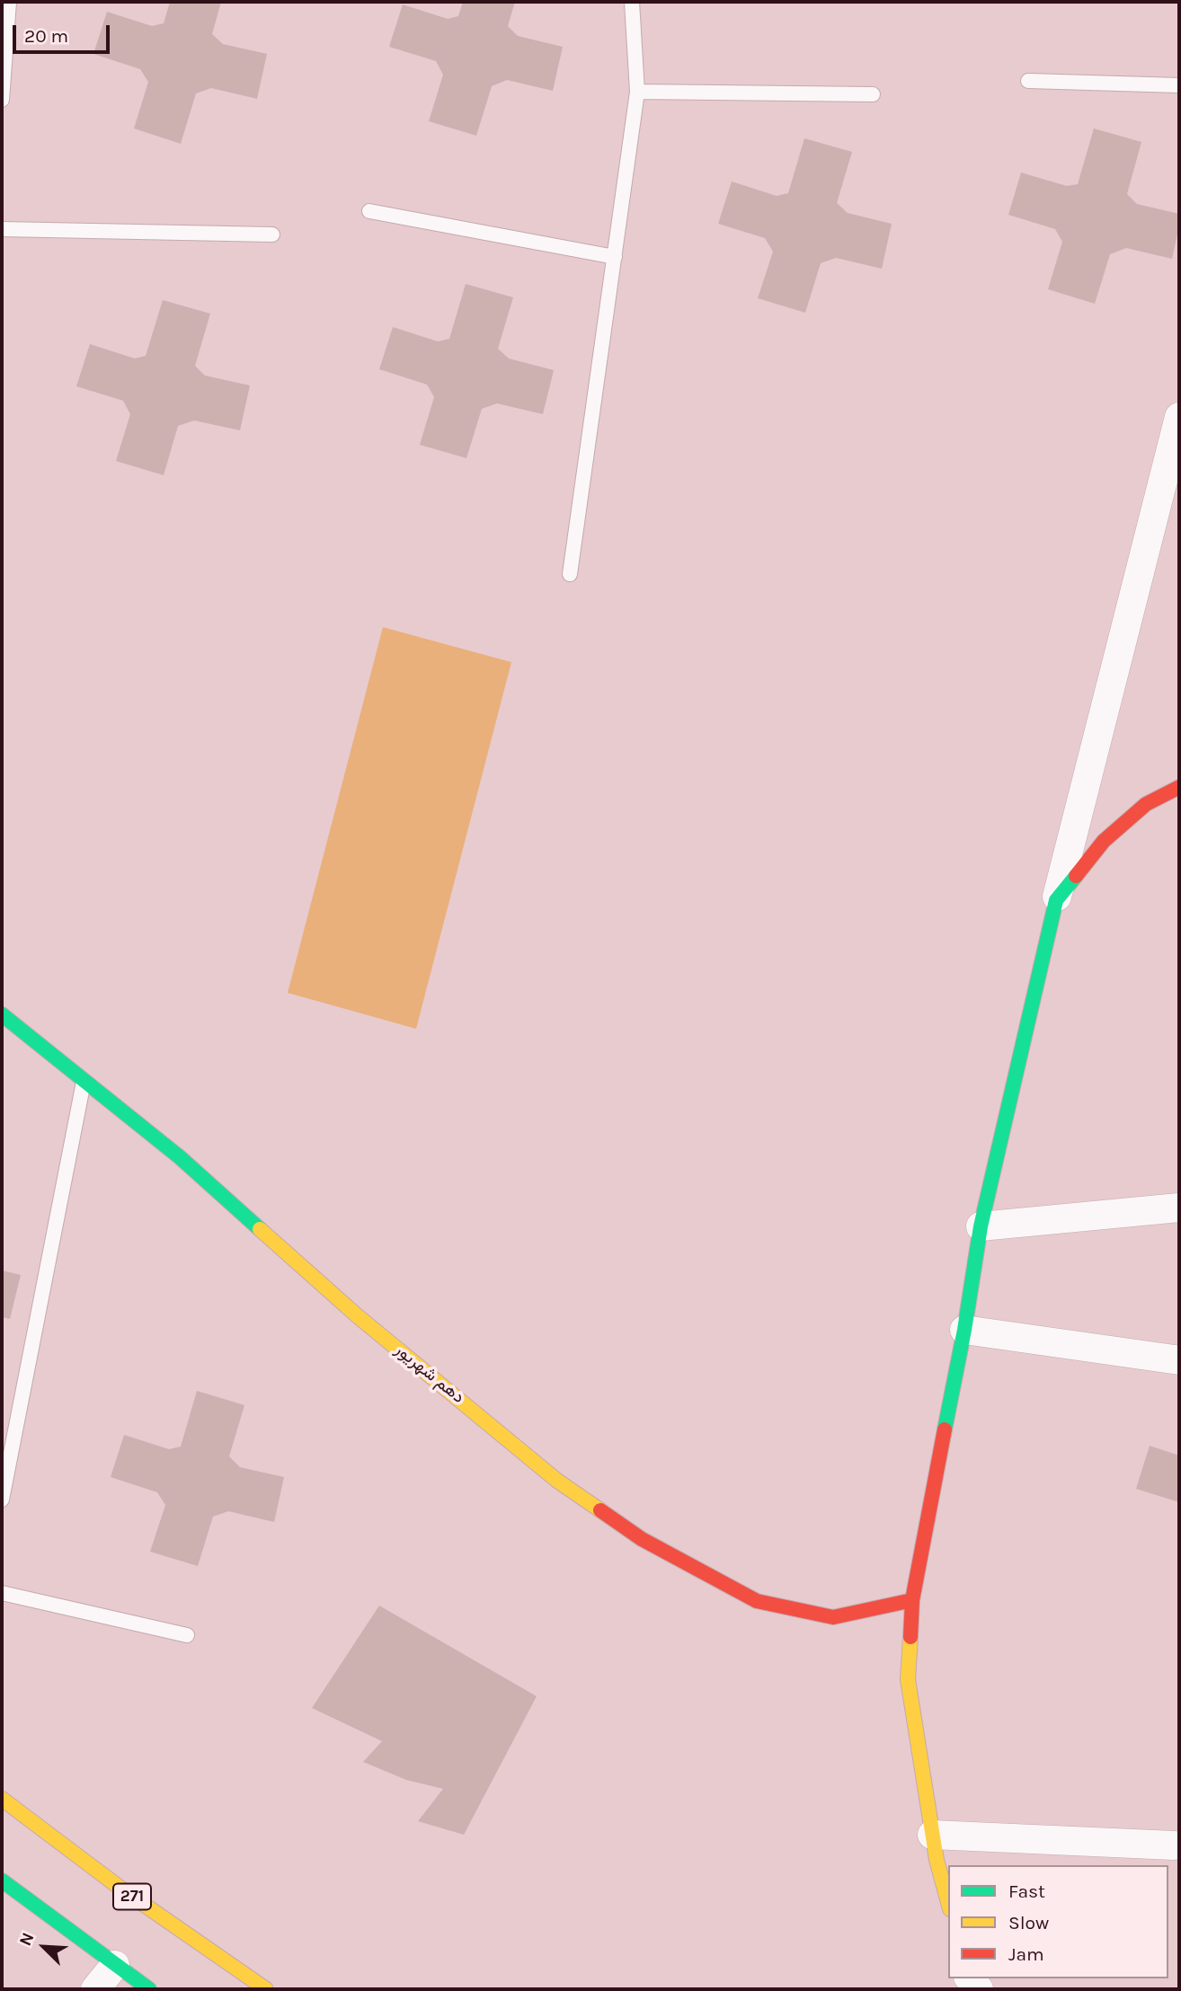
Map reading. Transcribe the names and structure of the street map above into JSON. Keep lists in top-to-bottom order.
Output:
{
  "streets": {
    "street": ["دهم شهریور", "271"]
  },
  "legend": ["Fast", "Slow", "Jam"],
  "scale_bar": "20 m",
  "north": "top left"
}
